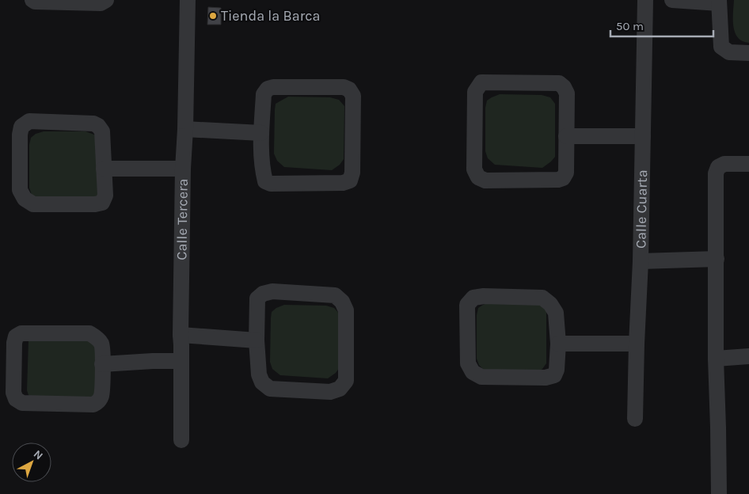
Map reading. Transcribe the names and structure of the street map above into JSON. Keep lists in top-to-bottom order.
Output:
{
  "streets": {
    "street": ["Calle Cuarta", "Calle Tercera"]
  },
  "places": ["Tienda la Barca"],
  "scale_bar": "50 m",
  "north": "top right"
}
